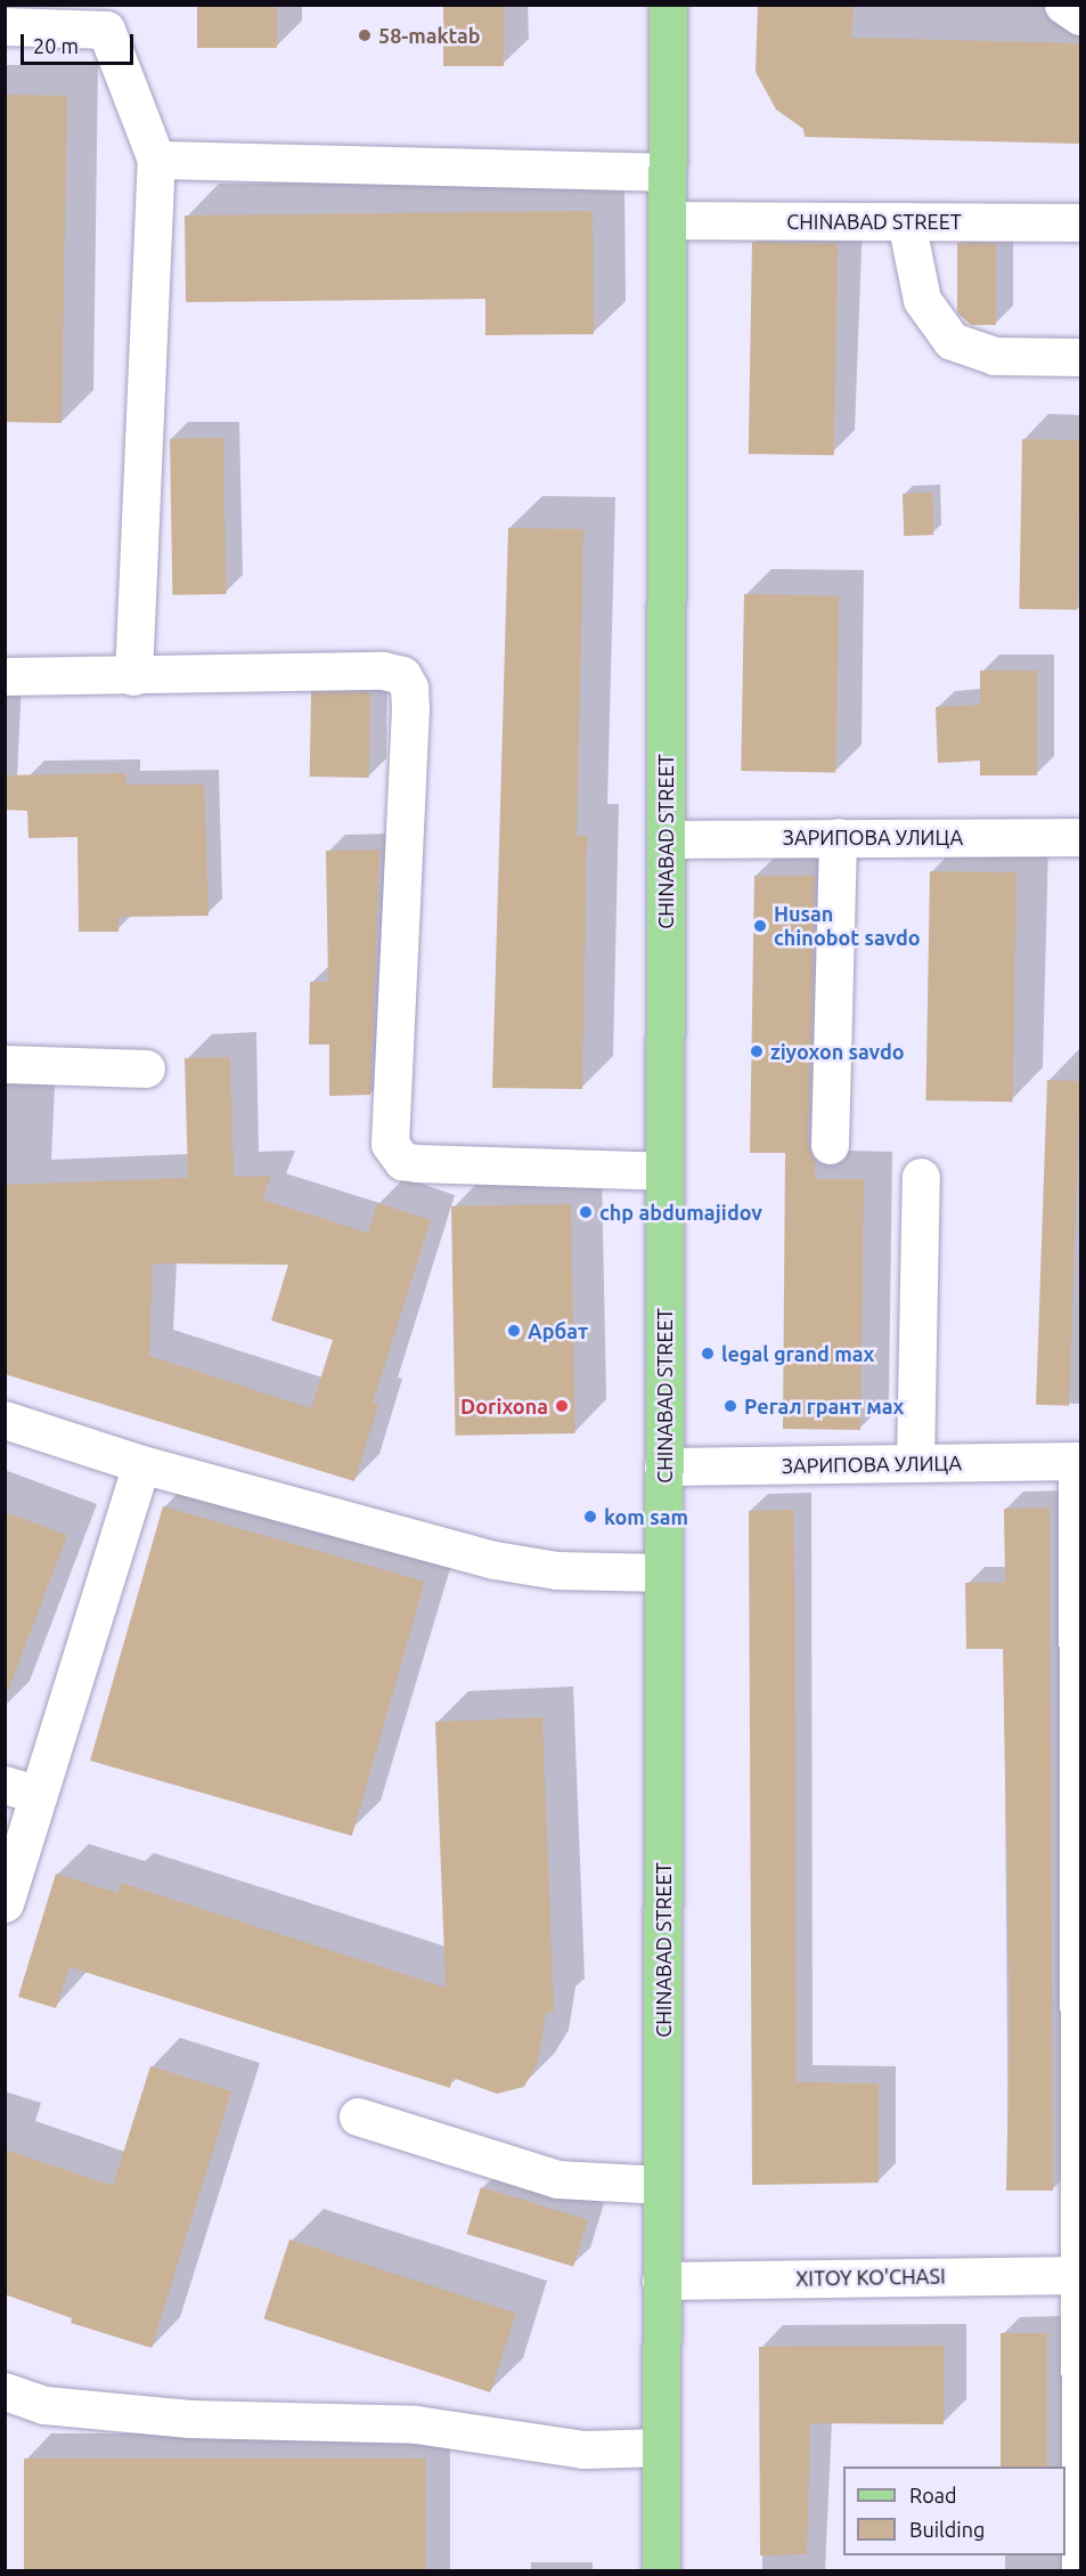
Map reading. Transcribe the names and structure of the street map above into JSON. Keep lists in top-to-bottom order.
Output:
{
  "streets": {
    "main road": ["CHINABAD STREET"],
    "street": ["ЗАРИПОВА УЛИЦА", "XITOY KO'CHASI"]
  },
  "crossings": [
    ["CHINABAD STREET", "ЗАРИПОВА УЛИЦА"],
    ["CHINABAD STREET", "XITOY KO'CHASI"]
  ],
  "places": [
    "58-maktab",
    "Husan chinobot savdo",
    "ziyoxon savdo",
    "chp abdumajidov",
    "Арбат",
    "legal grand max",
    "Dorixona",
    "Регал грант мах",
    "kom sam"
  ],
  "legend": ["Road", "Building"],
  "scale_bar": "20 m"
}
